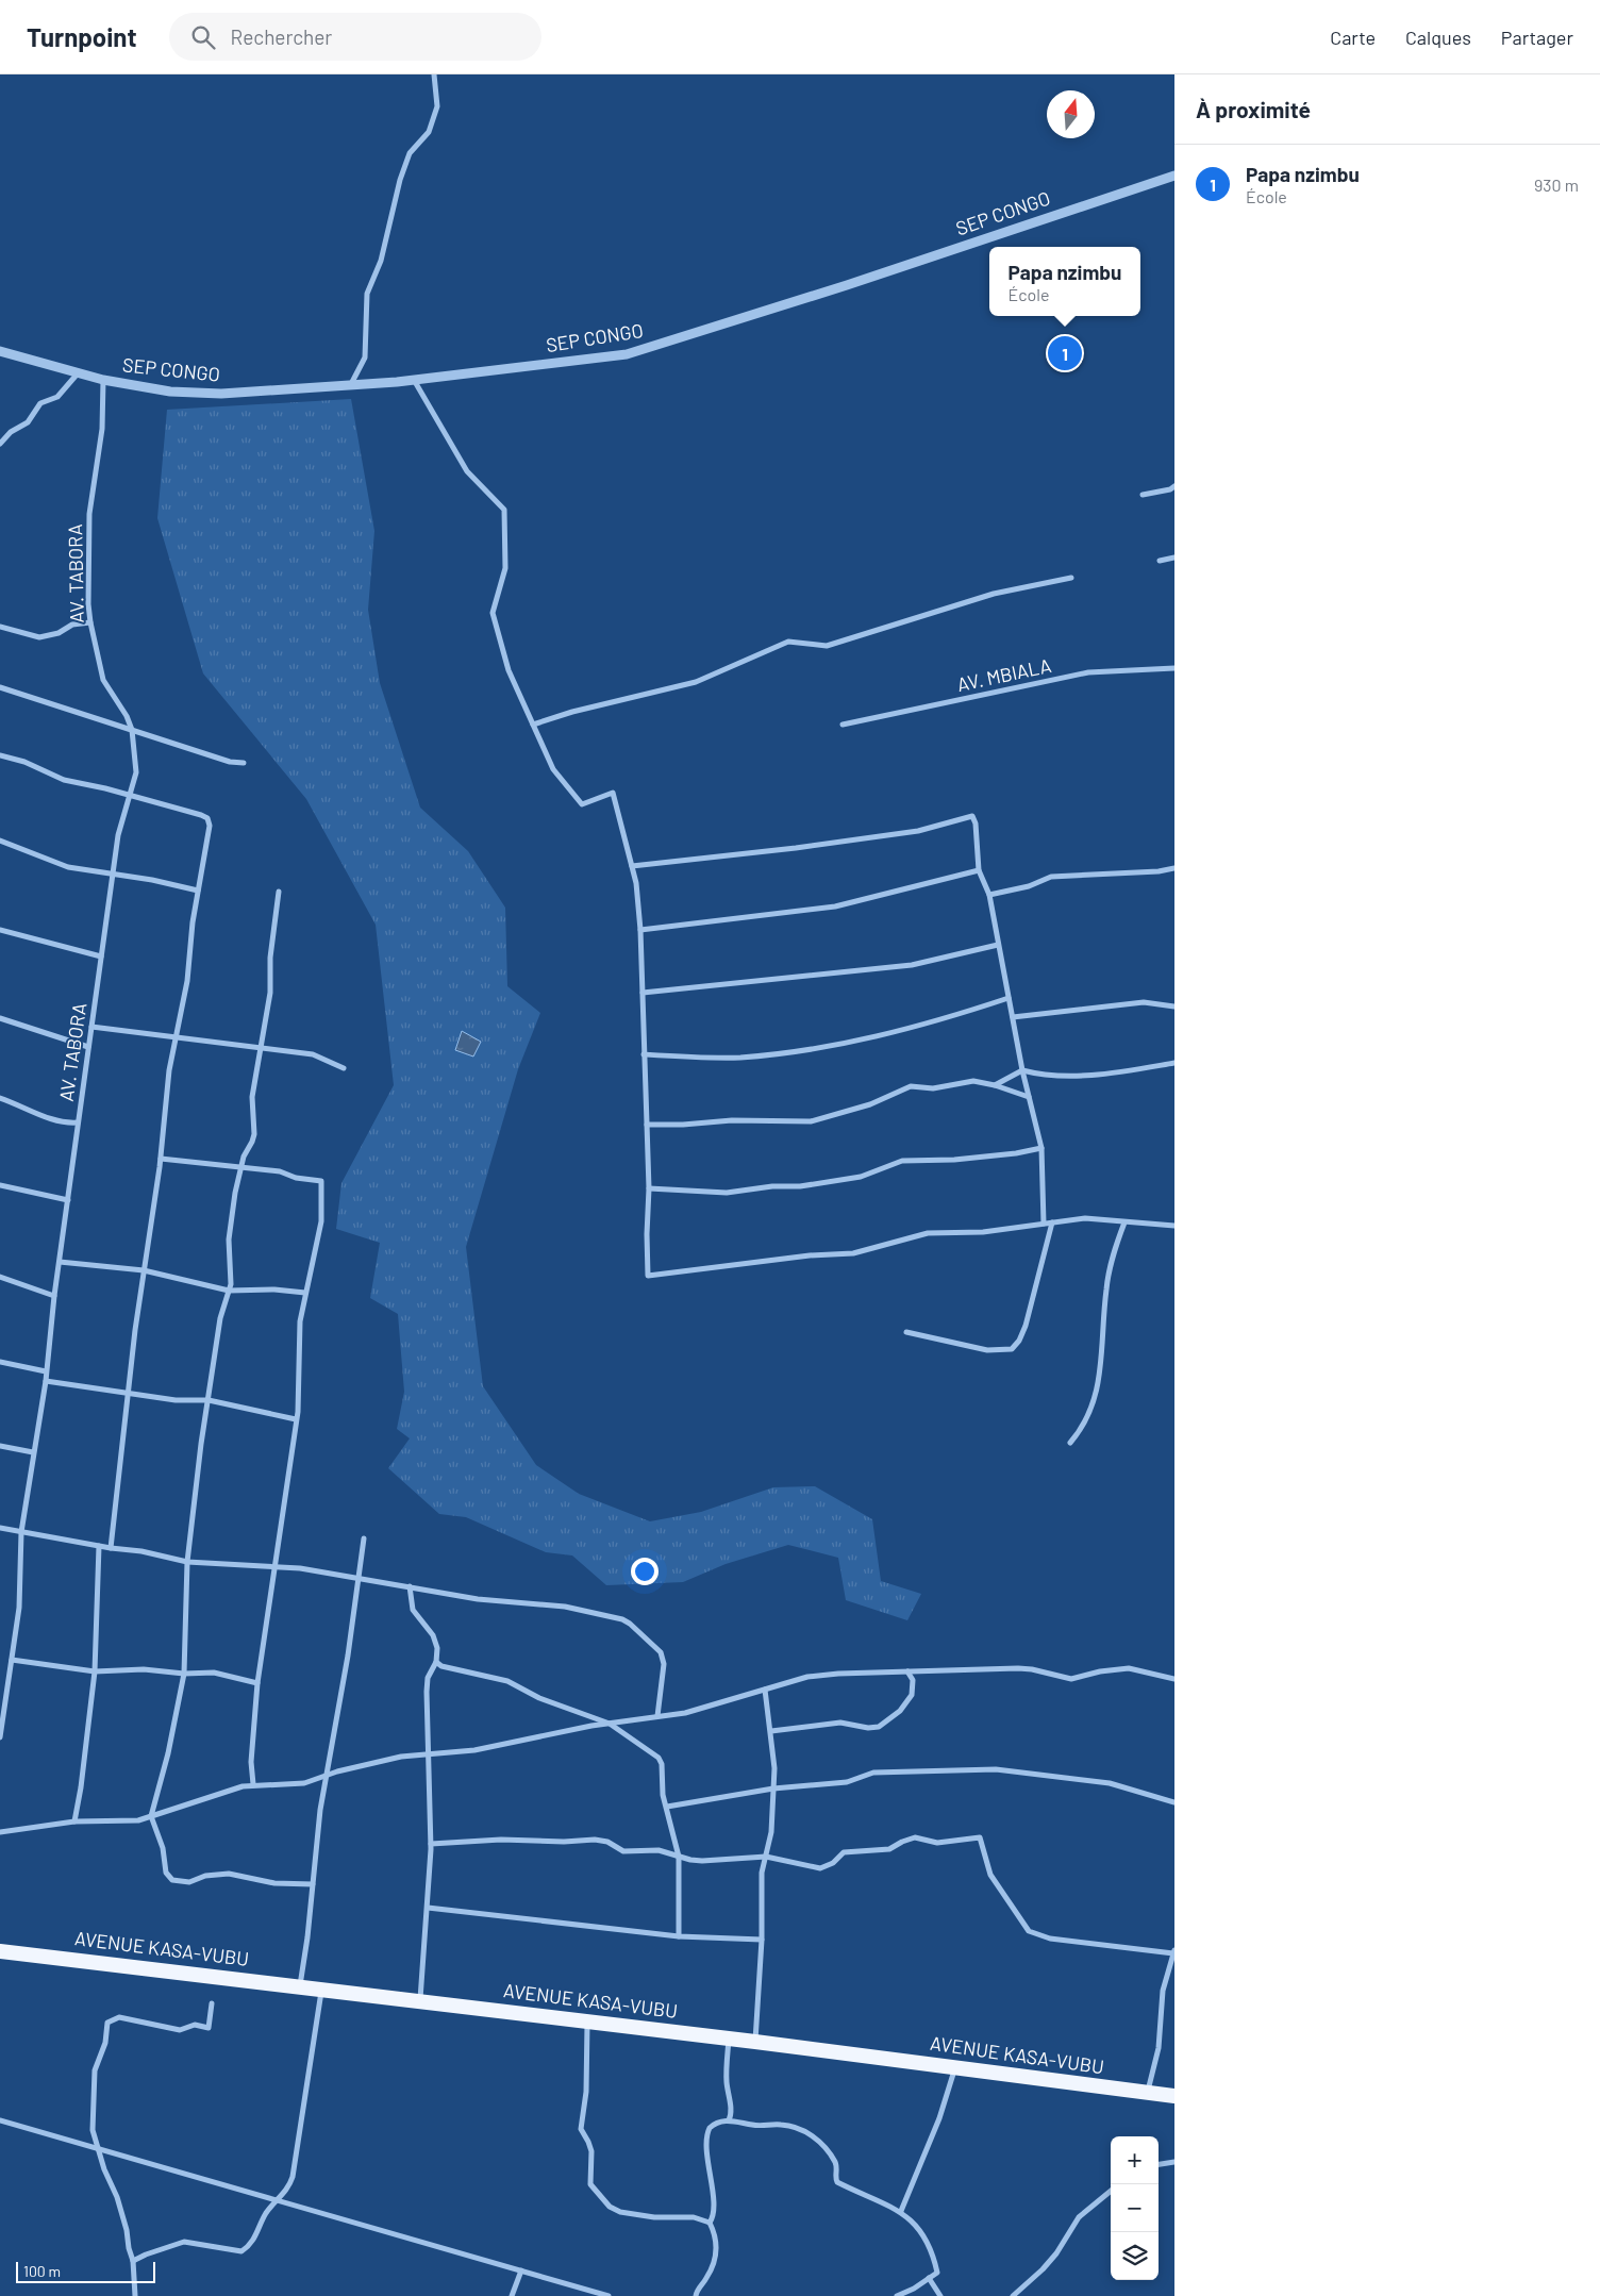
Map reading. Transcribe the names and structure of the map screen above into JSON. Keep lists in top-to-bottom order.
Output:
{
  "streets": {
    "highway": ["AVENUE KASA-VUBU"],
    "street": ["SEP CONGO", "AV. TABORA", "AV. MBIALA"]
  },
  "crossings": [
    ["SEP CONGO", "AV. TABORA"]
  ],
  "scale_bar": "100 m",
  "north": "top",
  "page": {
    "header": "Turnpoint",
    "search": "Rechercher",
    "nav": ["Carte", "Calques", "Partager"],
    "heading": "À proximité",
    "list": [
      {
        "mark": "1",
        "name": "Papa nzimbu",
        "note": "École",
        "value": "930 m"
      }
    ],
    "popup": ["Papa nzimbu", "École"],
    "pins": "1",
    "map_buttons": ["+", "−"],
    "scale": "100 m"
  }
}
